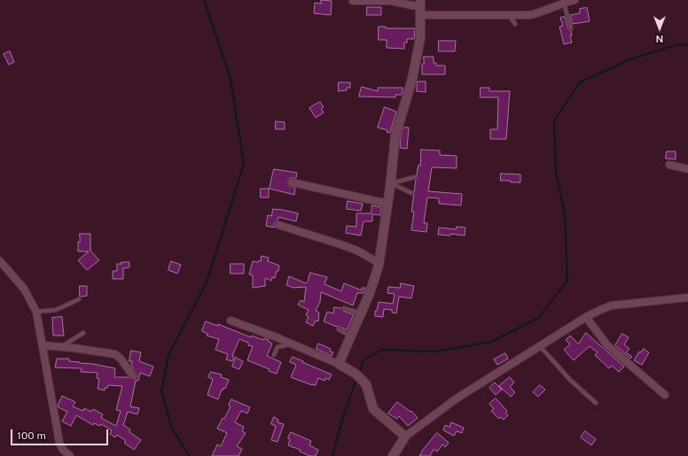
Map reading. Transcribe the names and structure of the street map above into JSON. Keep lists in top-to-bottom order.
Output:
{
  "scale_bar": "100 m",
  "north": "bottom"
}
